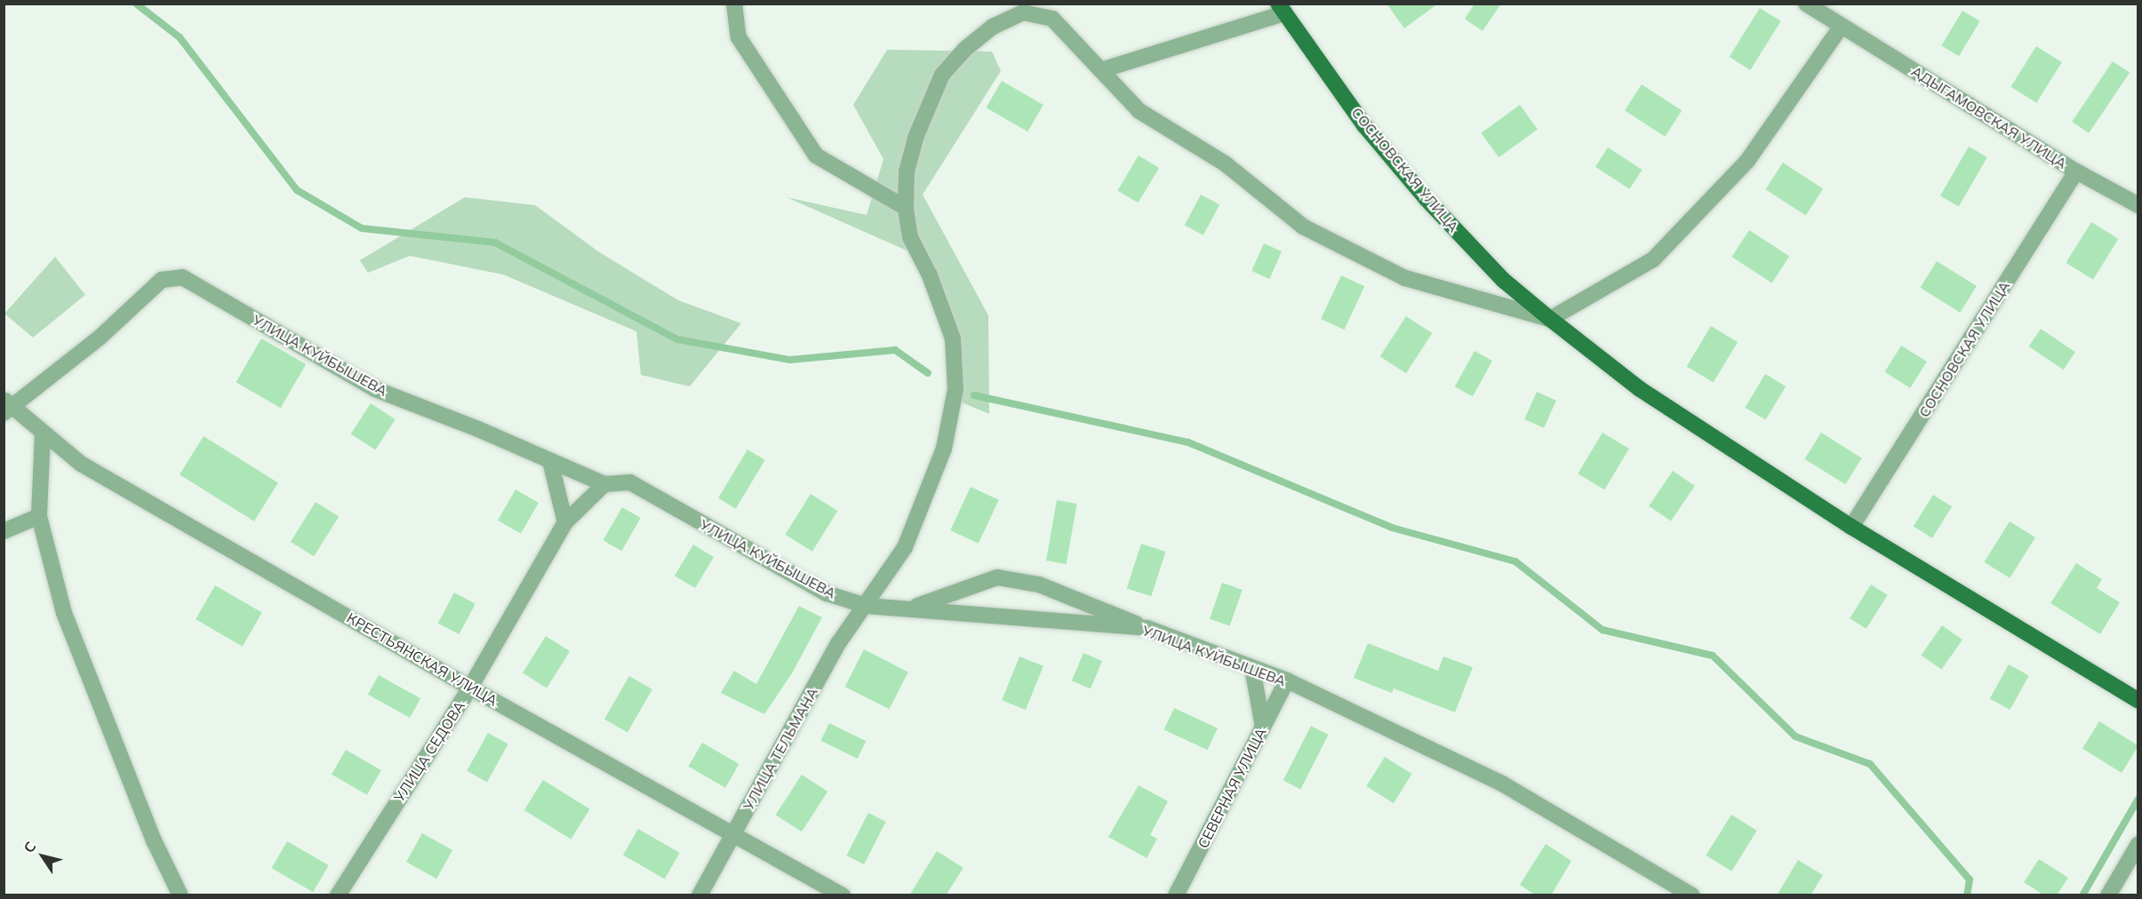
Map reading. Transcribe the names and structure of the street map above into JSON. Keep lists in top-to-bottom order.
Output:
{
  "streets": {
    "main road": ["СОСНОВСКАЯ УЛИЦА"],
    "street": [
      "АДЫГАМОВСКАЯ УЛИЦА",
      "УЛИЦА КУЙБЫШЕВА",
      "КРЕСТЬЯНСКАЯ УЛИЦА",
      "УЛИЦА ТЕЛЬМАНА",
      "УЛИЦА СЕДОВА",
      "СЕВЕРНАЯ УЛИЦА"
    ]
  },
  "crossings": [
    ["АДЫГАМОВСКАЯ УЛИЦА", "СОСНОВСКАЯ УЛИЦА"],
    ["СОСНОВСКАЯ УЛИЦА", "УЛИЦА ТЕЛЬМАНА"],
    ["УЛИЦА КУЙБЫШЕВА", "КРЕСТЬЯНСКАЯ УЛИЦА"],
    ["УЛИЦА КУЙБЫШЕВА", "УЛИЦА ТЕЛЬМАНА"],
    ["УЛИЦА КУЙБЫШЕВА", "УЛИЦА СЕДОВА"],
    ["УЛИЦА КУЙБЫШЕВА", "СЕВЕРНАЯ УЛИЦА"],
    ["КРЕСТЬЯНСКАЯ УЛИЦА", "УЛИЦА ТЕЛЬМАНА"],
    ["КРЕСТЬЯНСКАЯ УЛИЦА", "УЛИЦА СЕДОВА"]
  ],
  "north": "top left"
}
